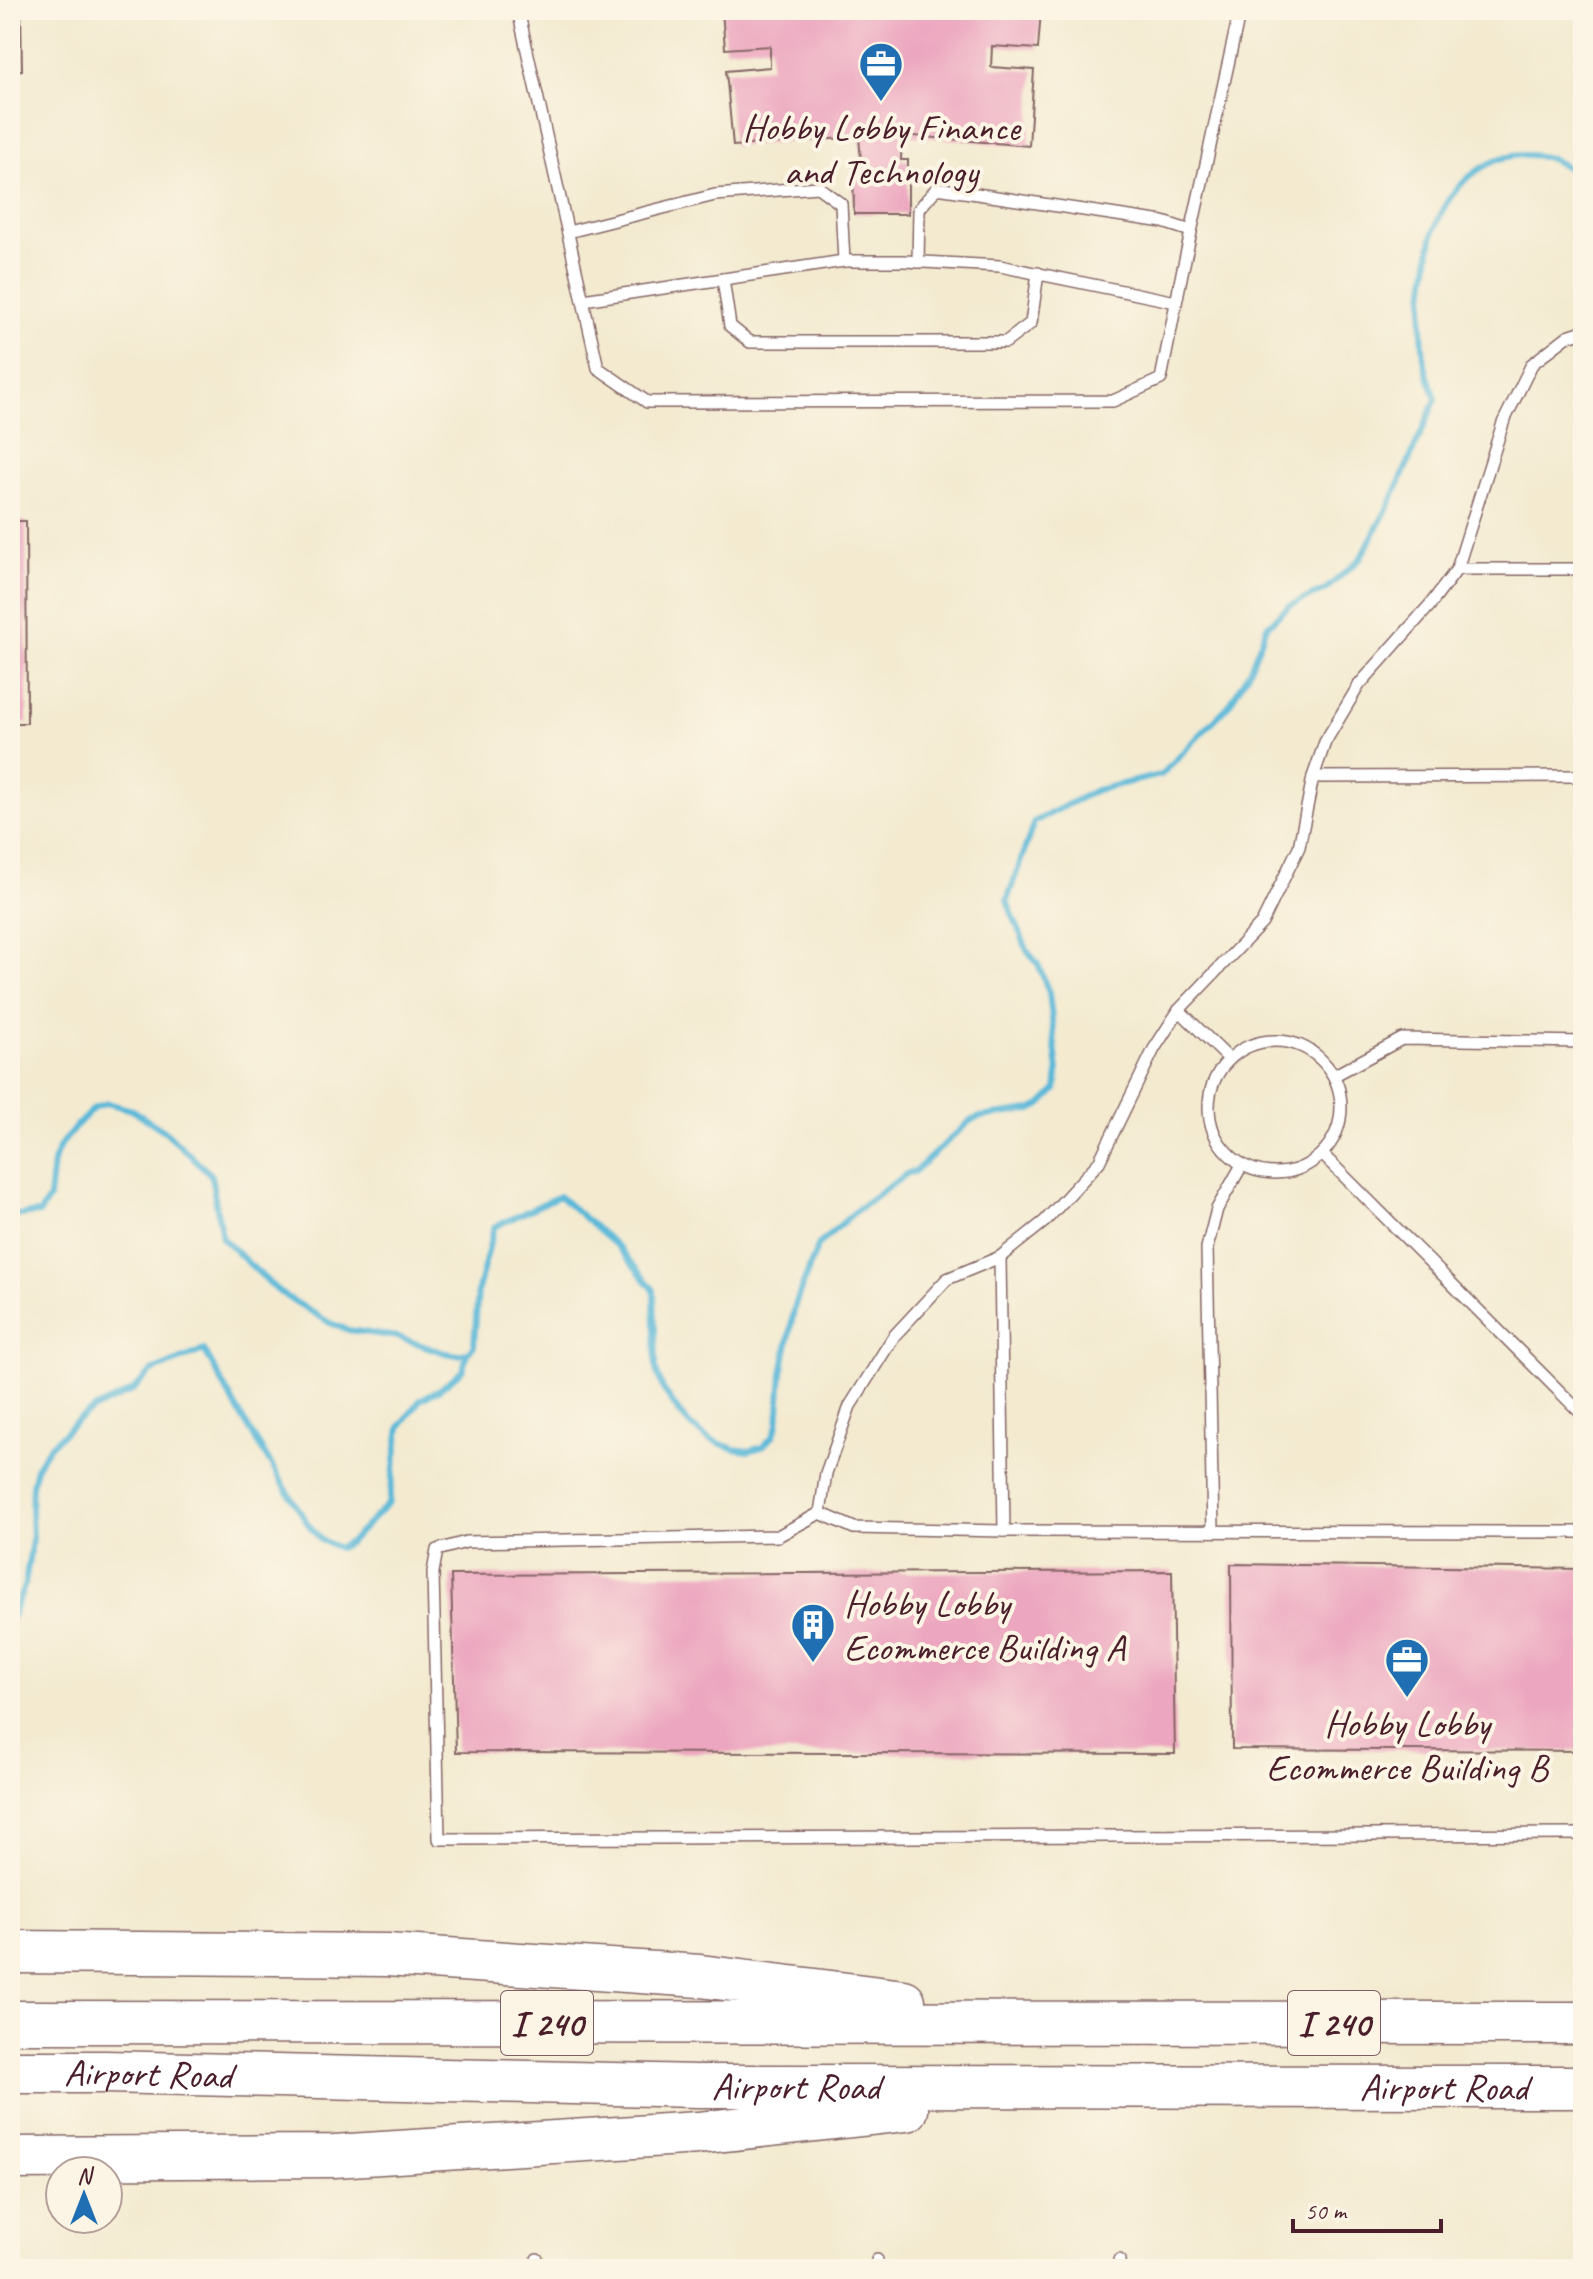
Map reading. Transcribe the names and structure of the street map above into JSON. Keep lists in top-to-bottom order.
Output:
{
  "streets": {
    "highway": ["I 240", "Airport Road"]
  },
  "places": {
    "office": ["Hobby Lobby Finance and Technology", "Hobby Lobby Ecommerce Building B"],
    "building": ["Hobby Lobby Ecommerce Building A"]
  },
  "scale_bar": "50 m",
  "north": "top"
}
